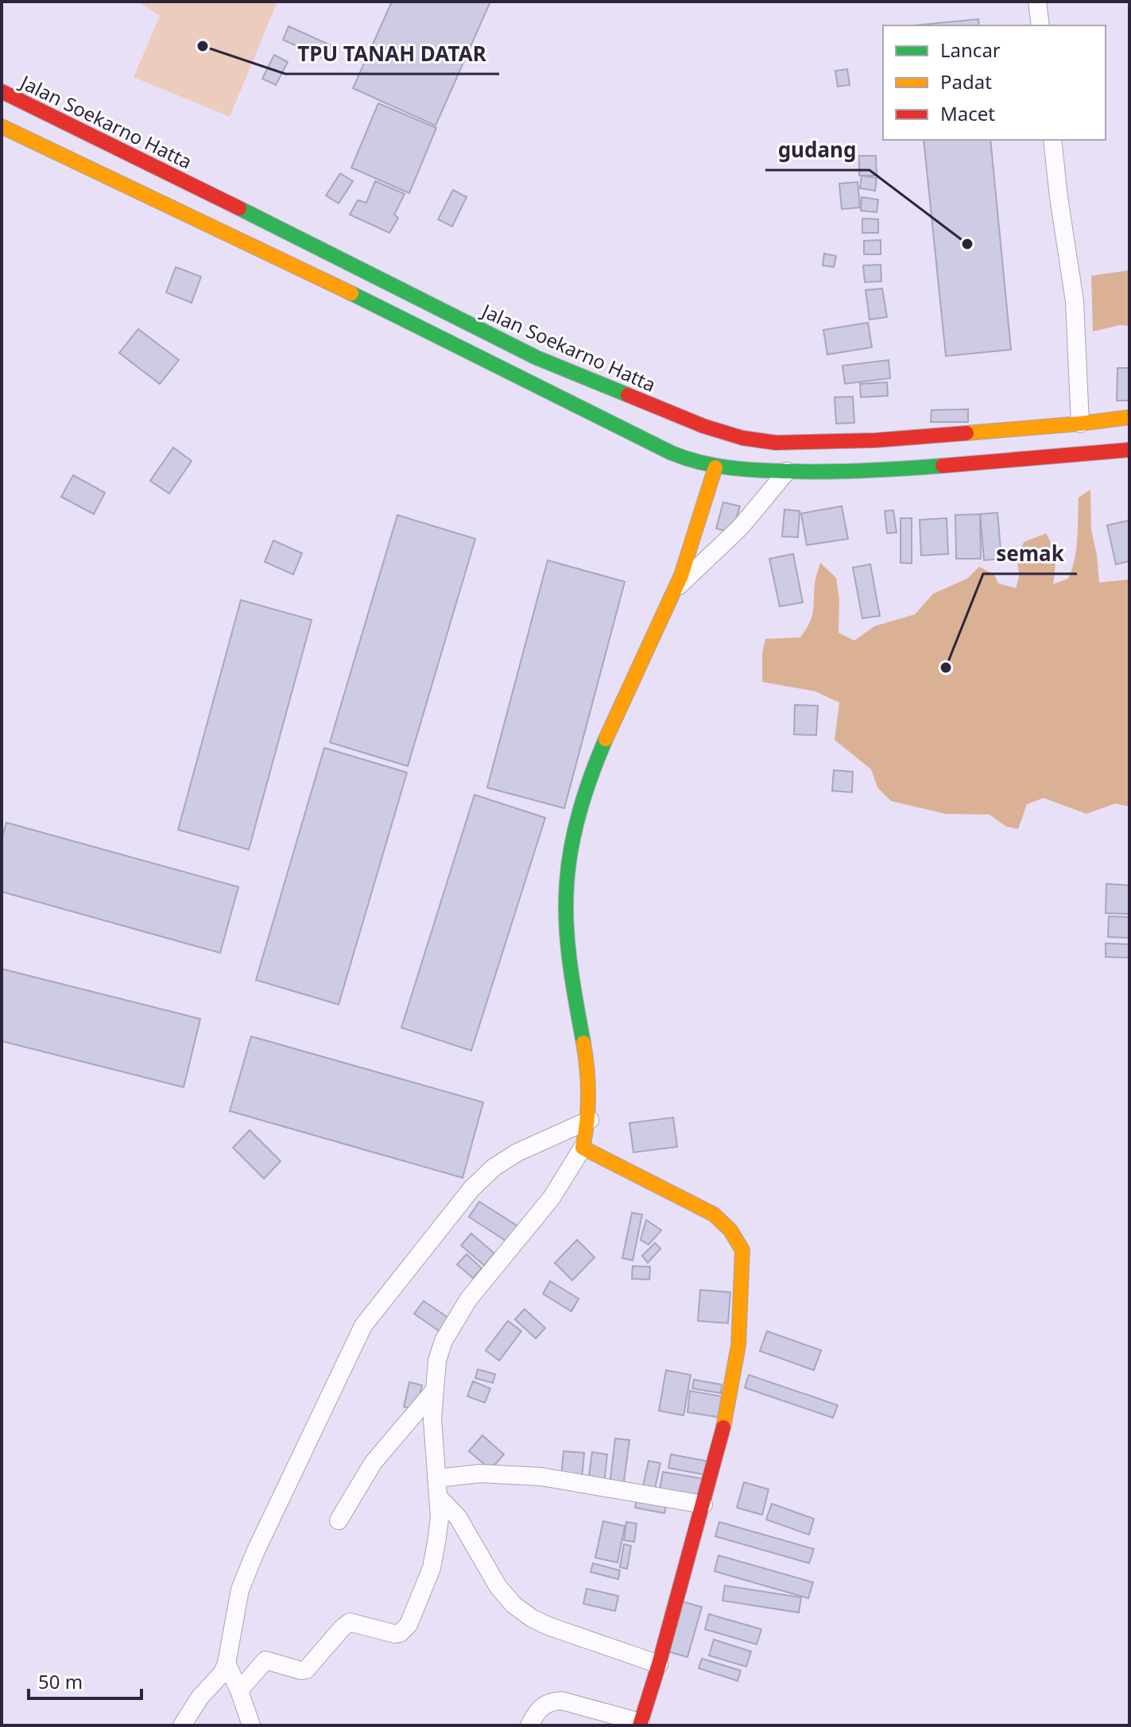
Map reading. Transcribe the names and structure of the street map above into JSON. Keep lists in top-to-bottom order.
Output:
{
  "streets": {
    "main road": ["Jalan Soekarno Hatta"]
  },
  "places": ["TPU TANAH DATAR", "gudang", "semak"],
  "legend": ["Lancar", "Padat", "Macet"],
  "scale_bar": "50 m"
}
